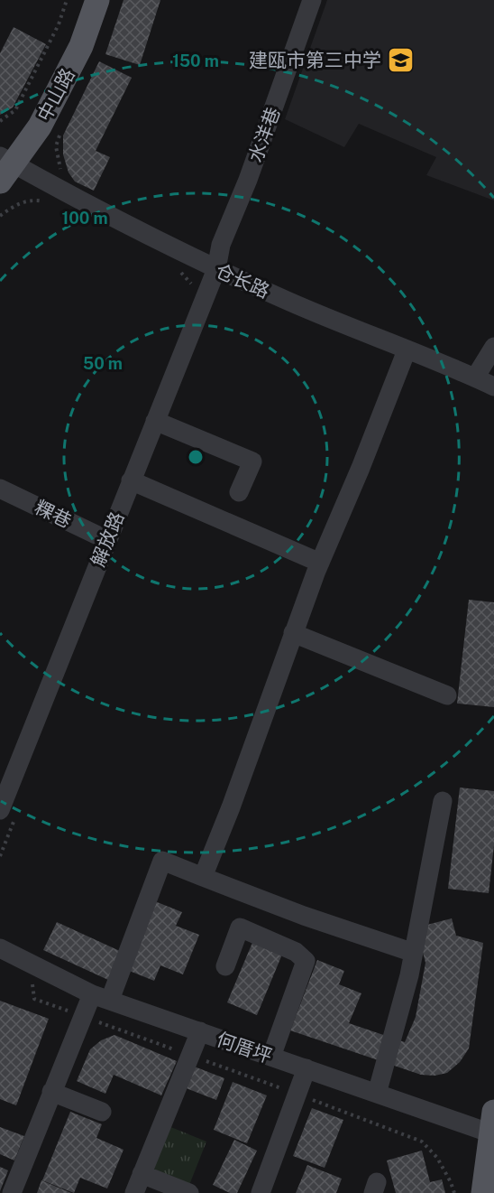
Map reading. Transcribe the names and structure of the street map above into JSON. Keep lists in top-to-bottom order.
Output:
{
  "streets": {
    "main road": ["中山路"],
    "street": [
      "水洋巷",
      "仓长路",
      "粿巷",
      "解放路",
      "何厝坪"
    ]
  },
  "crossings": [
    ["中山路", "仓长路"],
    ["水洋巷", "仓长路"],
    ["水洋巷", "解放路"],
    ["仓长路", "解放路"],
    ["粿巷", "解放路"]
  ],
  "places": {
    "school or university": ["建瓯市第三中学"]
  },
  "rings": ["150 m", "100 m", "50 m"]
}
